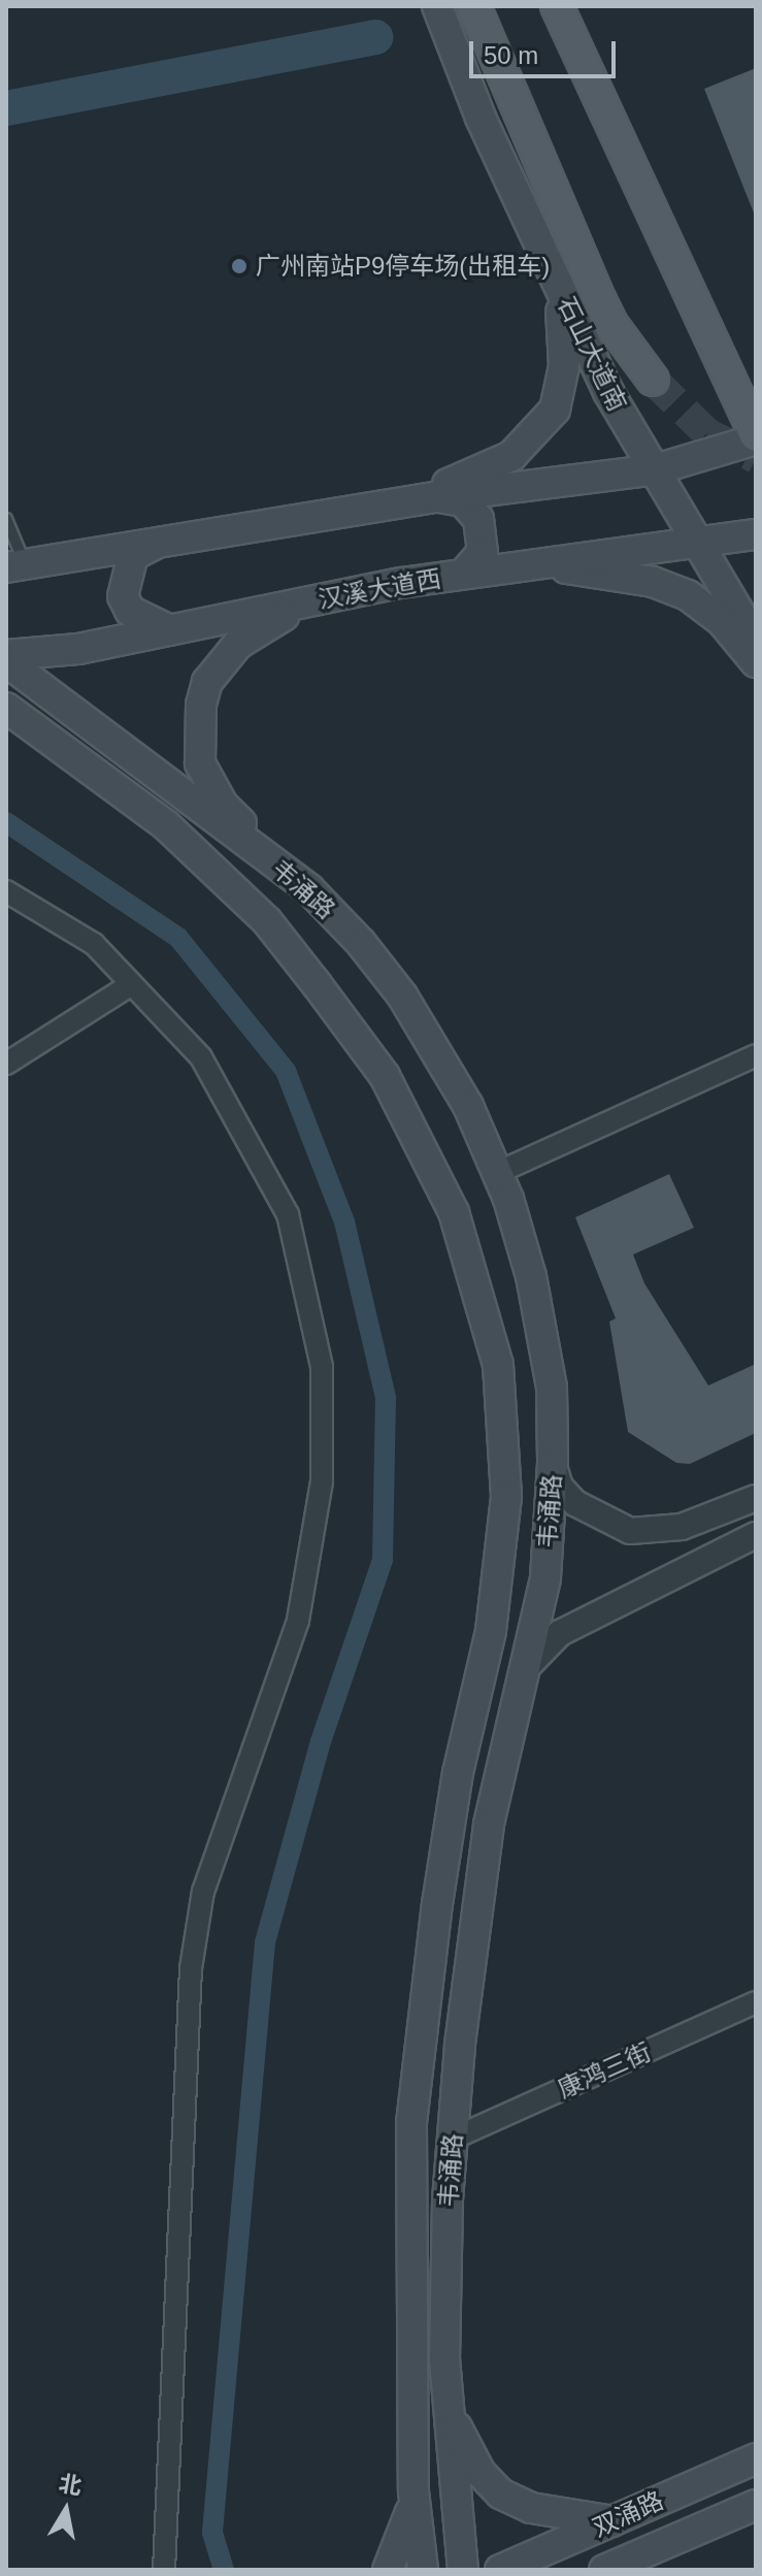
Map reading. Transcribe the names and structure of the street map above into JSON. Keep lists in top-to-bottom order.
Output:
{
  "streets": {
    "main road": [
      "石山大道南",
      "汉溪大道西",
      "韦涌路",
      "双涌路"
    ],
    "street": ["康鸿三街"]
  },
  "crossings": [
    ["石山大道南", "汉溪大道西"],
    ["汉溪大道西", "韦涌路"],
    ["韦涌路", "康鸿三街"]
  ],
  "places": ["广州南站P9停车场(出租车)"],
  "scale_bar": "50 m",
  "north": "top"
}
